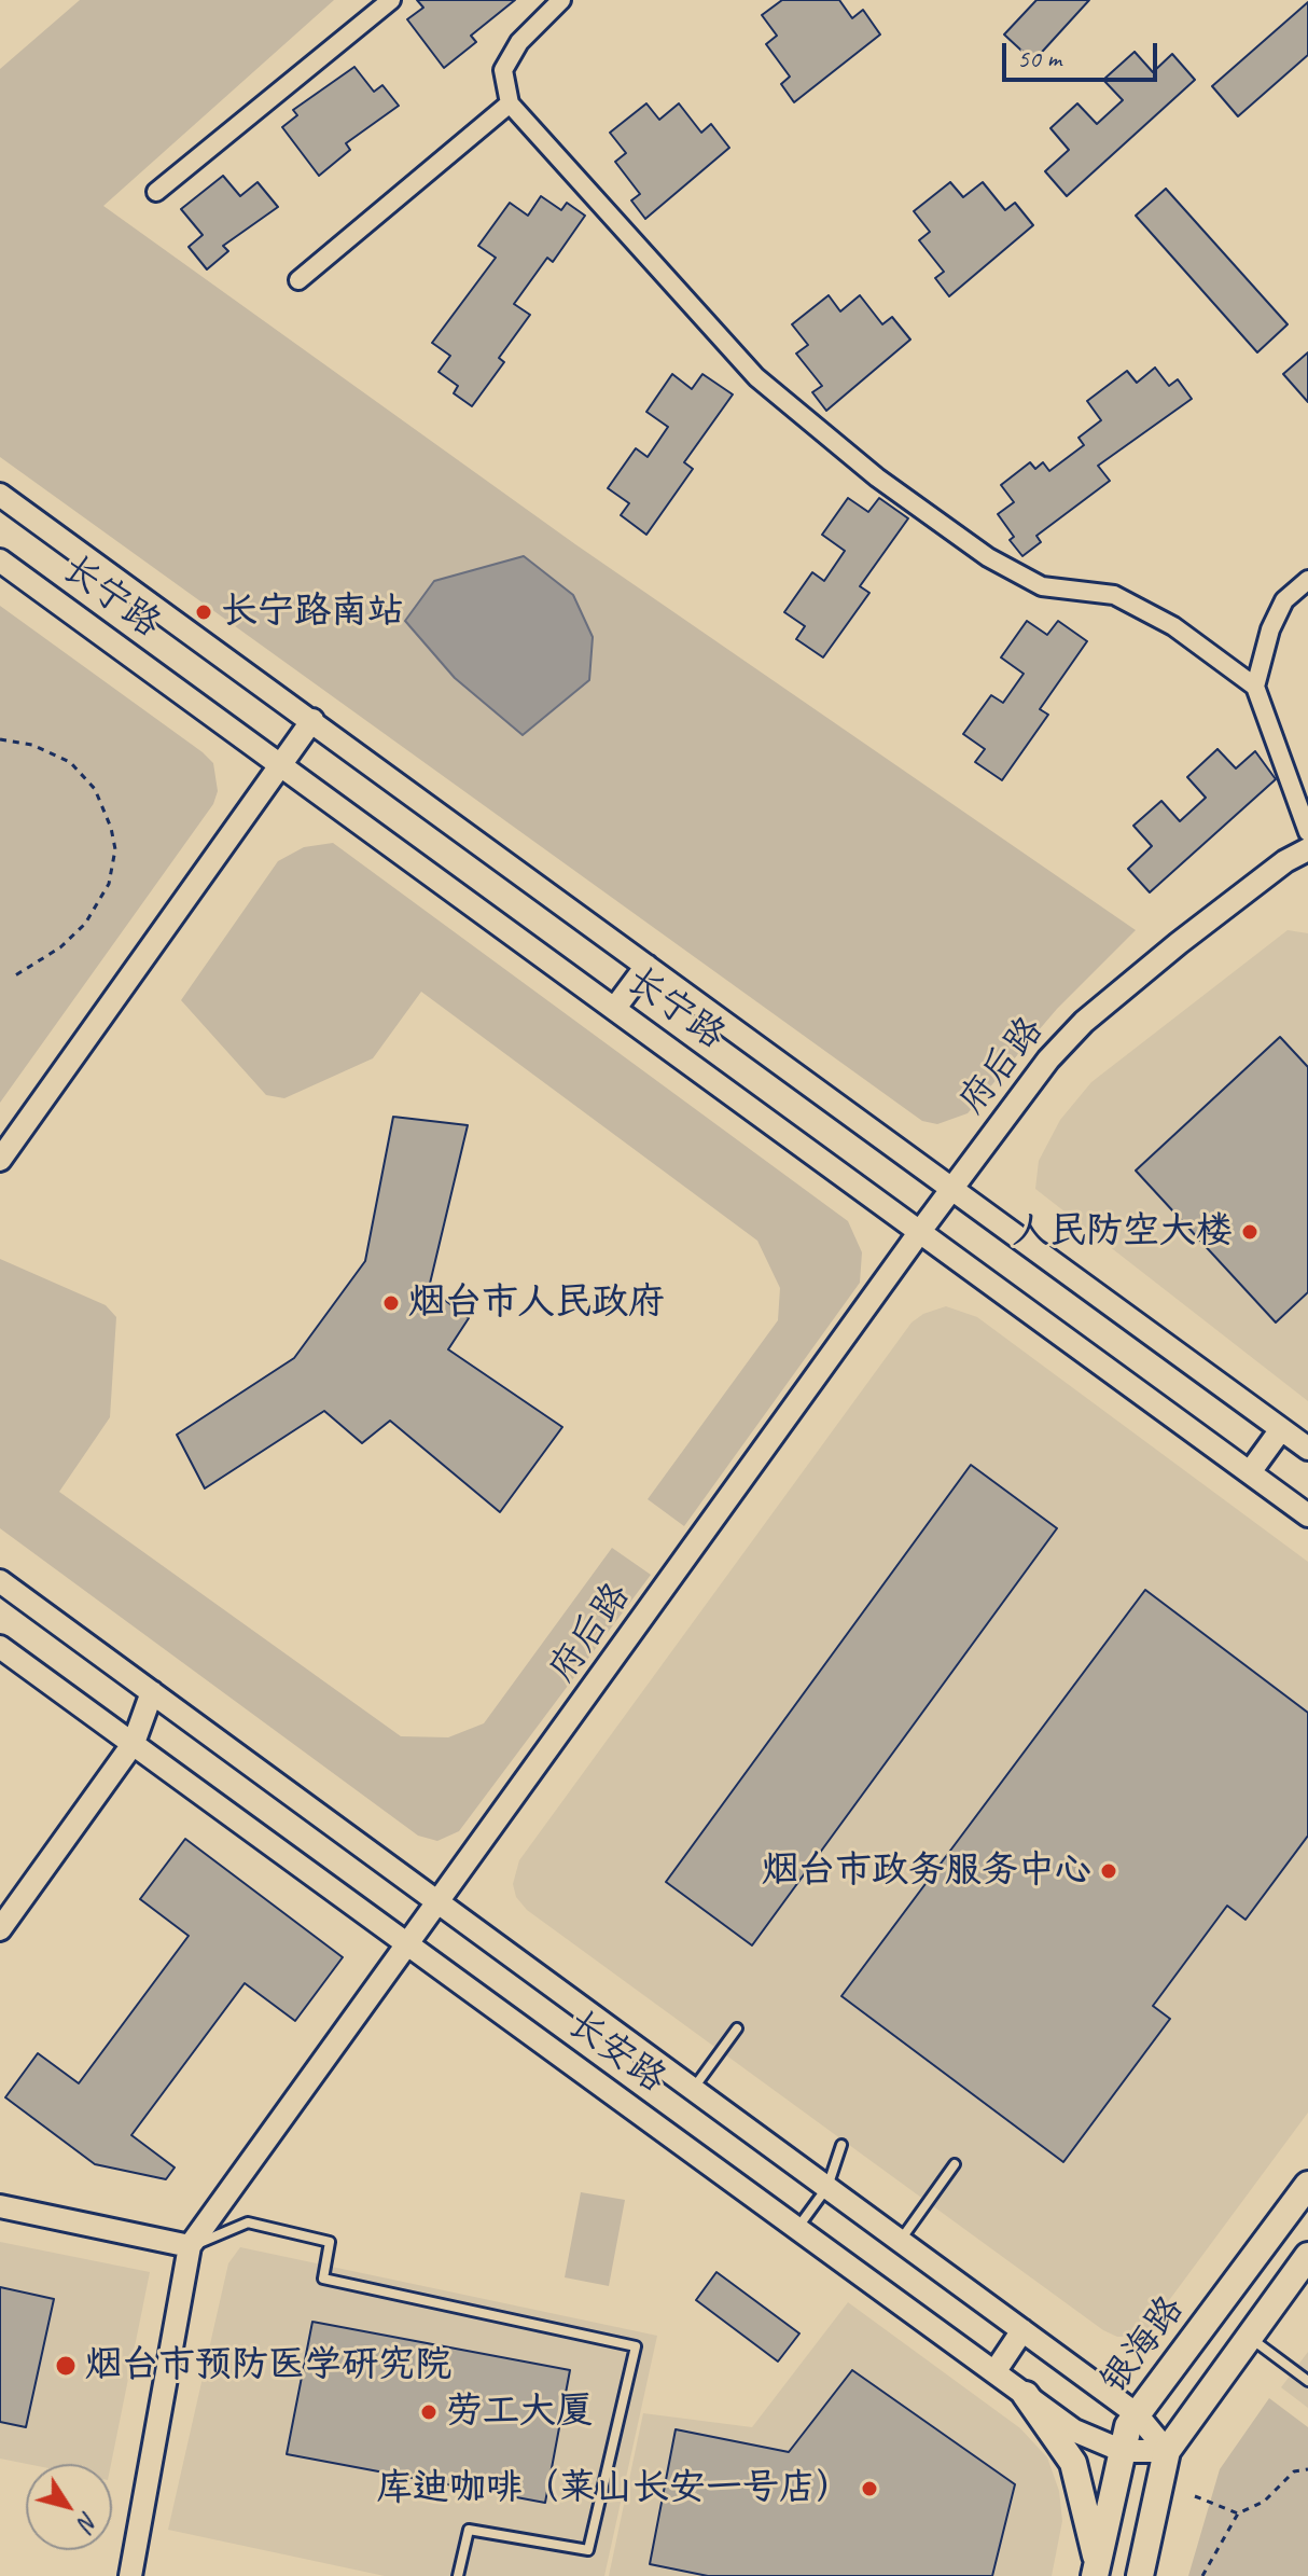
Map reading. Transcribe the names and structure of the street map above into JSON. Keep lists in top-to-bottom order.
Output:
{
  "streets": {
    "main road": ["银海路"],
    "street": ["长宁路", "府后路", "长安路"]
  },
  "crossings": [
    ["长宁路", "府后路"],
    ["府后路", "长安路"],
    ["长安路", "银海路"]
  ],
  "places": [
    "长宁路南站",
    "人民防空大楼",
    "烟台市人民政府",
    "烟台市政务服务中心",
    "烟台市预防医学研究院",
    "劳工大厦",
    "库迪咖啡（莱山长安一号店）"
  ],
  "scale_bar": "50 m",
  "north": "bottom right"
}
